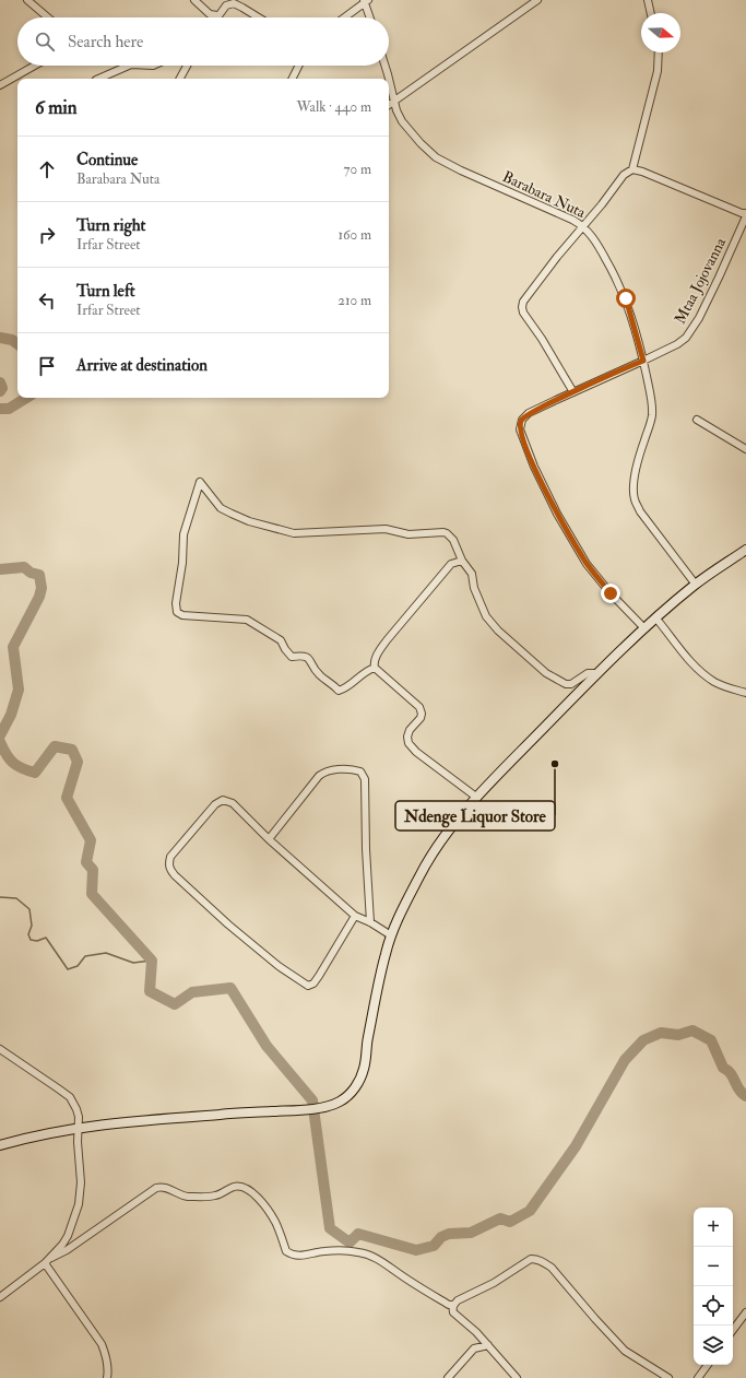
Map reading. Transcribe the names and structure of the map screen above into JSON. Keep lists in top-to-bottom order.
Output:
{
  "streets": {
    "street": ["Barabara Nuta", "Mtaa Jojovanna"]
  },
  "crossings": [
    ["Barabara Nuta", "Mtaa Jojovanna"]
  ],
  "places": ["Ndenge Liquor Store"],
  "north": "right",
  "page": {
    "search": "Search here",
    "heading": ["6 min", "Walk · 440 m"],
    "list": [
      ["Continue", "Barabara Nuta", "70 m"],
      ["Turn right", "Irfar Street", "160 m"],
      ["Turn left", "Irfar Street", "210 m"],
      "Arrive at destination"
    ],
    "map_buttons": ["+", "−"]
  }
}
